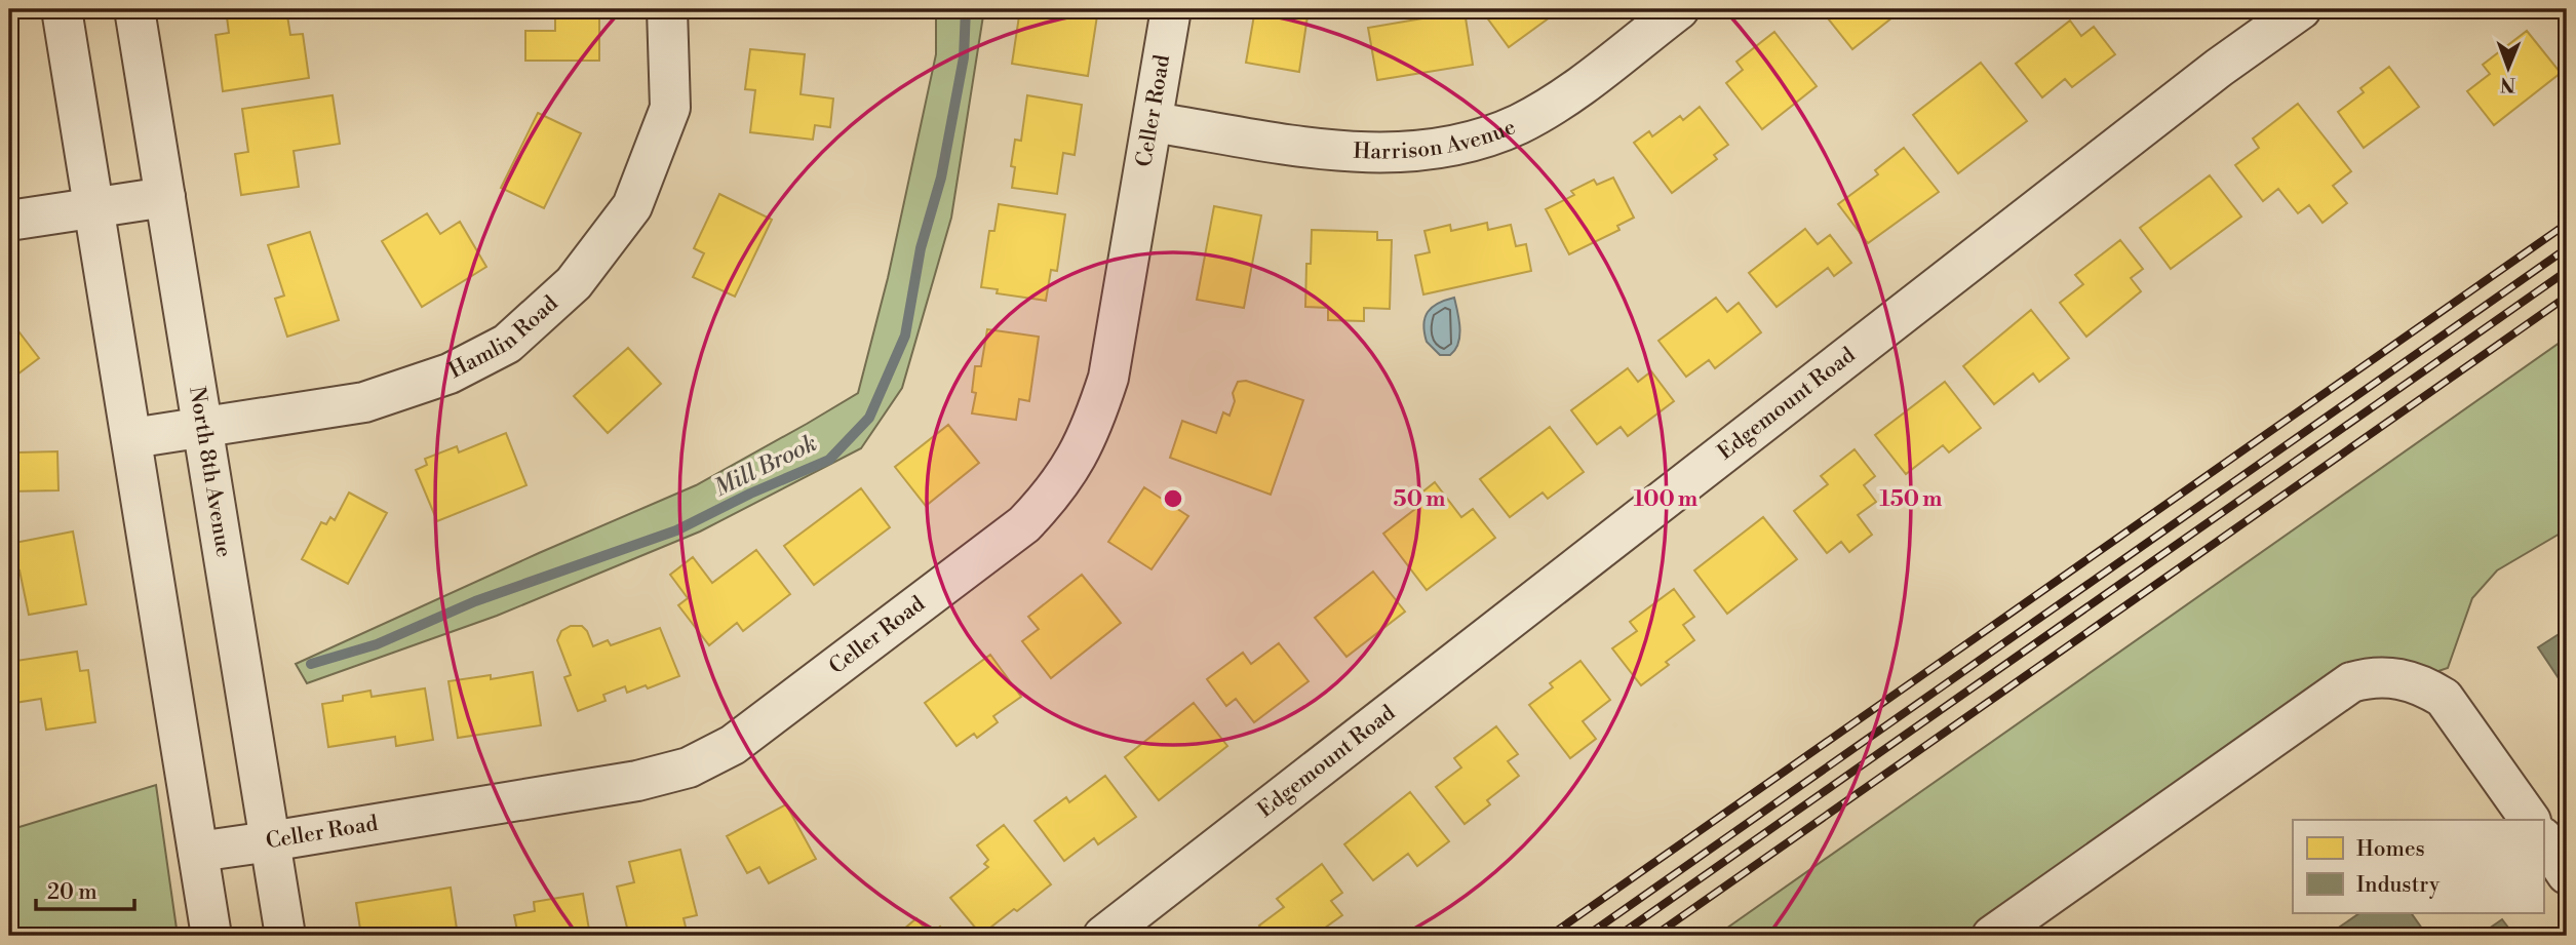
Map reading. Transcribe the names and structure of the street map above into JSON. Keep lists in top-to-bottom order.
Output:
{
  "streets": {
    "street": [
      "Celler Road",
      "Harrison Avenue",
      "Hamlin Road",
      "Edgemount Road",
      "North 8th Avenue"
    ]
  },
  "crossings": [
    ["Celler Road", "Harrison Avenue"],
    ["Celler Road", "North 8th Avenue"],
    ["Hamlin Road", "North 8th Avenue"]
  ],
  "water": ["Mill Brook"],
  "legend": ["Homes", "Industry"],
  "scale_bar": "20 m",
  "north": "bottom",
  "rings": ["50 m", "100 m", "150 m"]
}
